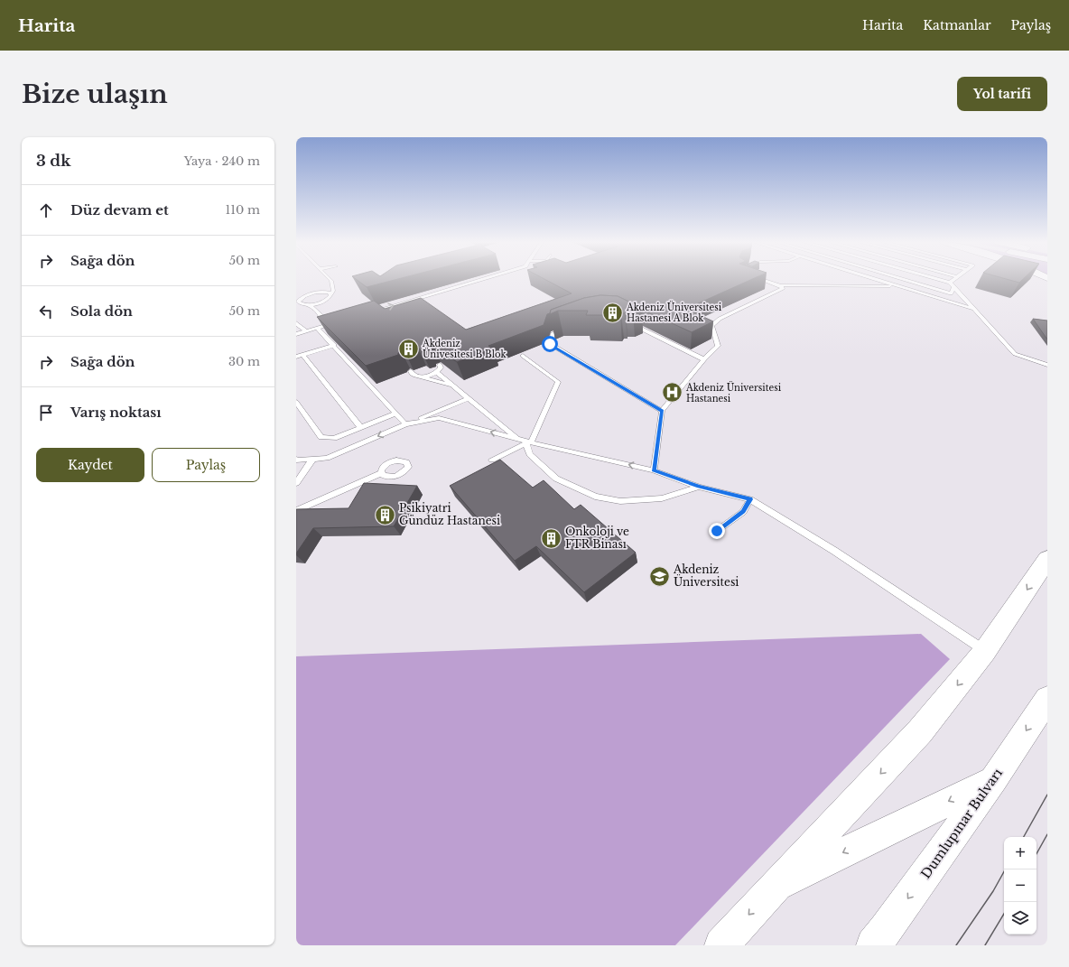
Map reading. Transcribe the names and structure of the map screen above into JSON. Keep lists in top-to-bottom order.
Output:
{
  "streets": {
    "main road": ["Dumlupınar Bulvarı"]
  },
  "places": {
    "building": [
      "Akdeniz Üniversitesi Hastanesi A Blok",
      "Akdeniz Ünivesitesi B Blok",
      "Psikiyatri Gündüz Hastanesi",
      "Onkoloji ve FTR Binası"
    ],
    "hospital": ["Akdeniz Üniversitesi Hastanesi"],
    "school or university": ["Akdeniz Üniversitesi"]
  },
  "page": {
    "header": "Harita",
    "nav": ["Harita", "Katmanlar", "Paylaş"],
    "buttons": [
      "Yol tarifi",
      ["Kaydet", "Paylaş"]
    ],
    "title": "Bize ulaşın",
    "heading": ["3 dk", "Yaya · 240 m"],
    "list": [
      ["Düz devam et", "110 m"],
      ["Sağa dön", "50 m"],
      ["Sola dön", "50 m"],
      ["Sağa dön", "30 m"],
      "Varış noktası"
    ],
    "map_buttons": ["+", "−"]
  }
}
